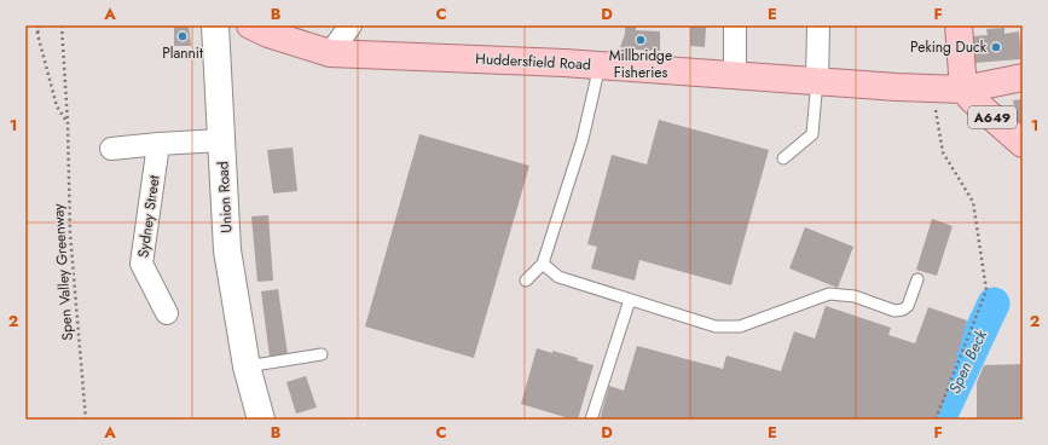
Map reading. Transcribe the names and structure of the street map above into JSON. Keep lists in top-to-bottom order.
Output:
{
  "streets": {
    "main road": ["Huddersfield Road", "A649"],
    "street": ["Union Road", "Sydney Street"],
    "path": ["Spen Valley Greenway"]
  },
  "crossings": [
    ["Huddersfield Road", "A649"]
  ],
  "water": ["Spen Beck"],
  "places": ["Plannit", "Millbridge Fisheries", "Peking Duck"],
  "grid": {
    "columns": [
      "A",
      "B",
      "C",
      "D",
      "E",
      "F"
    ],
    "rows": ["1", "2"]
  }
}
